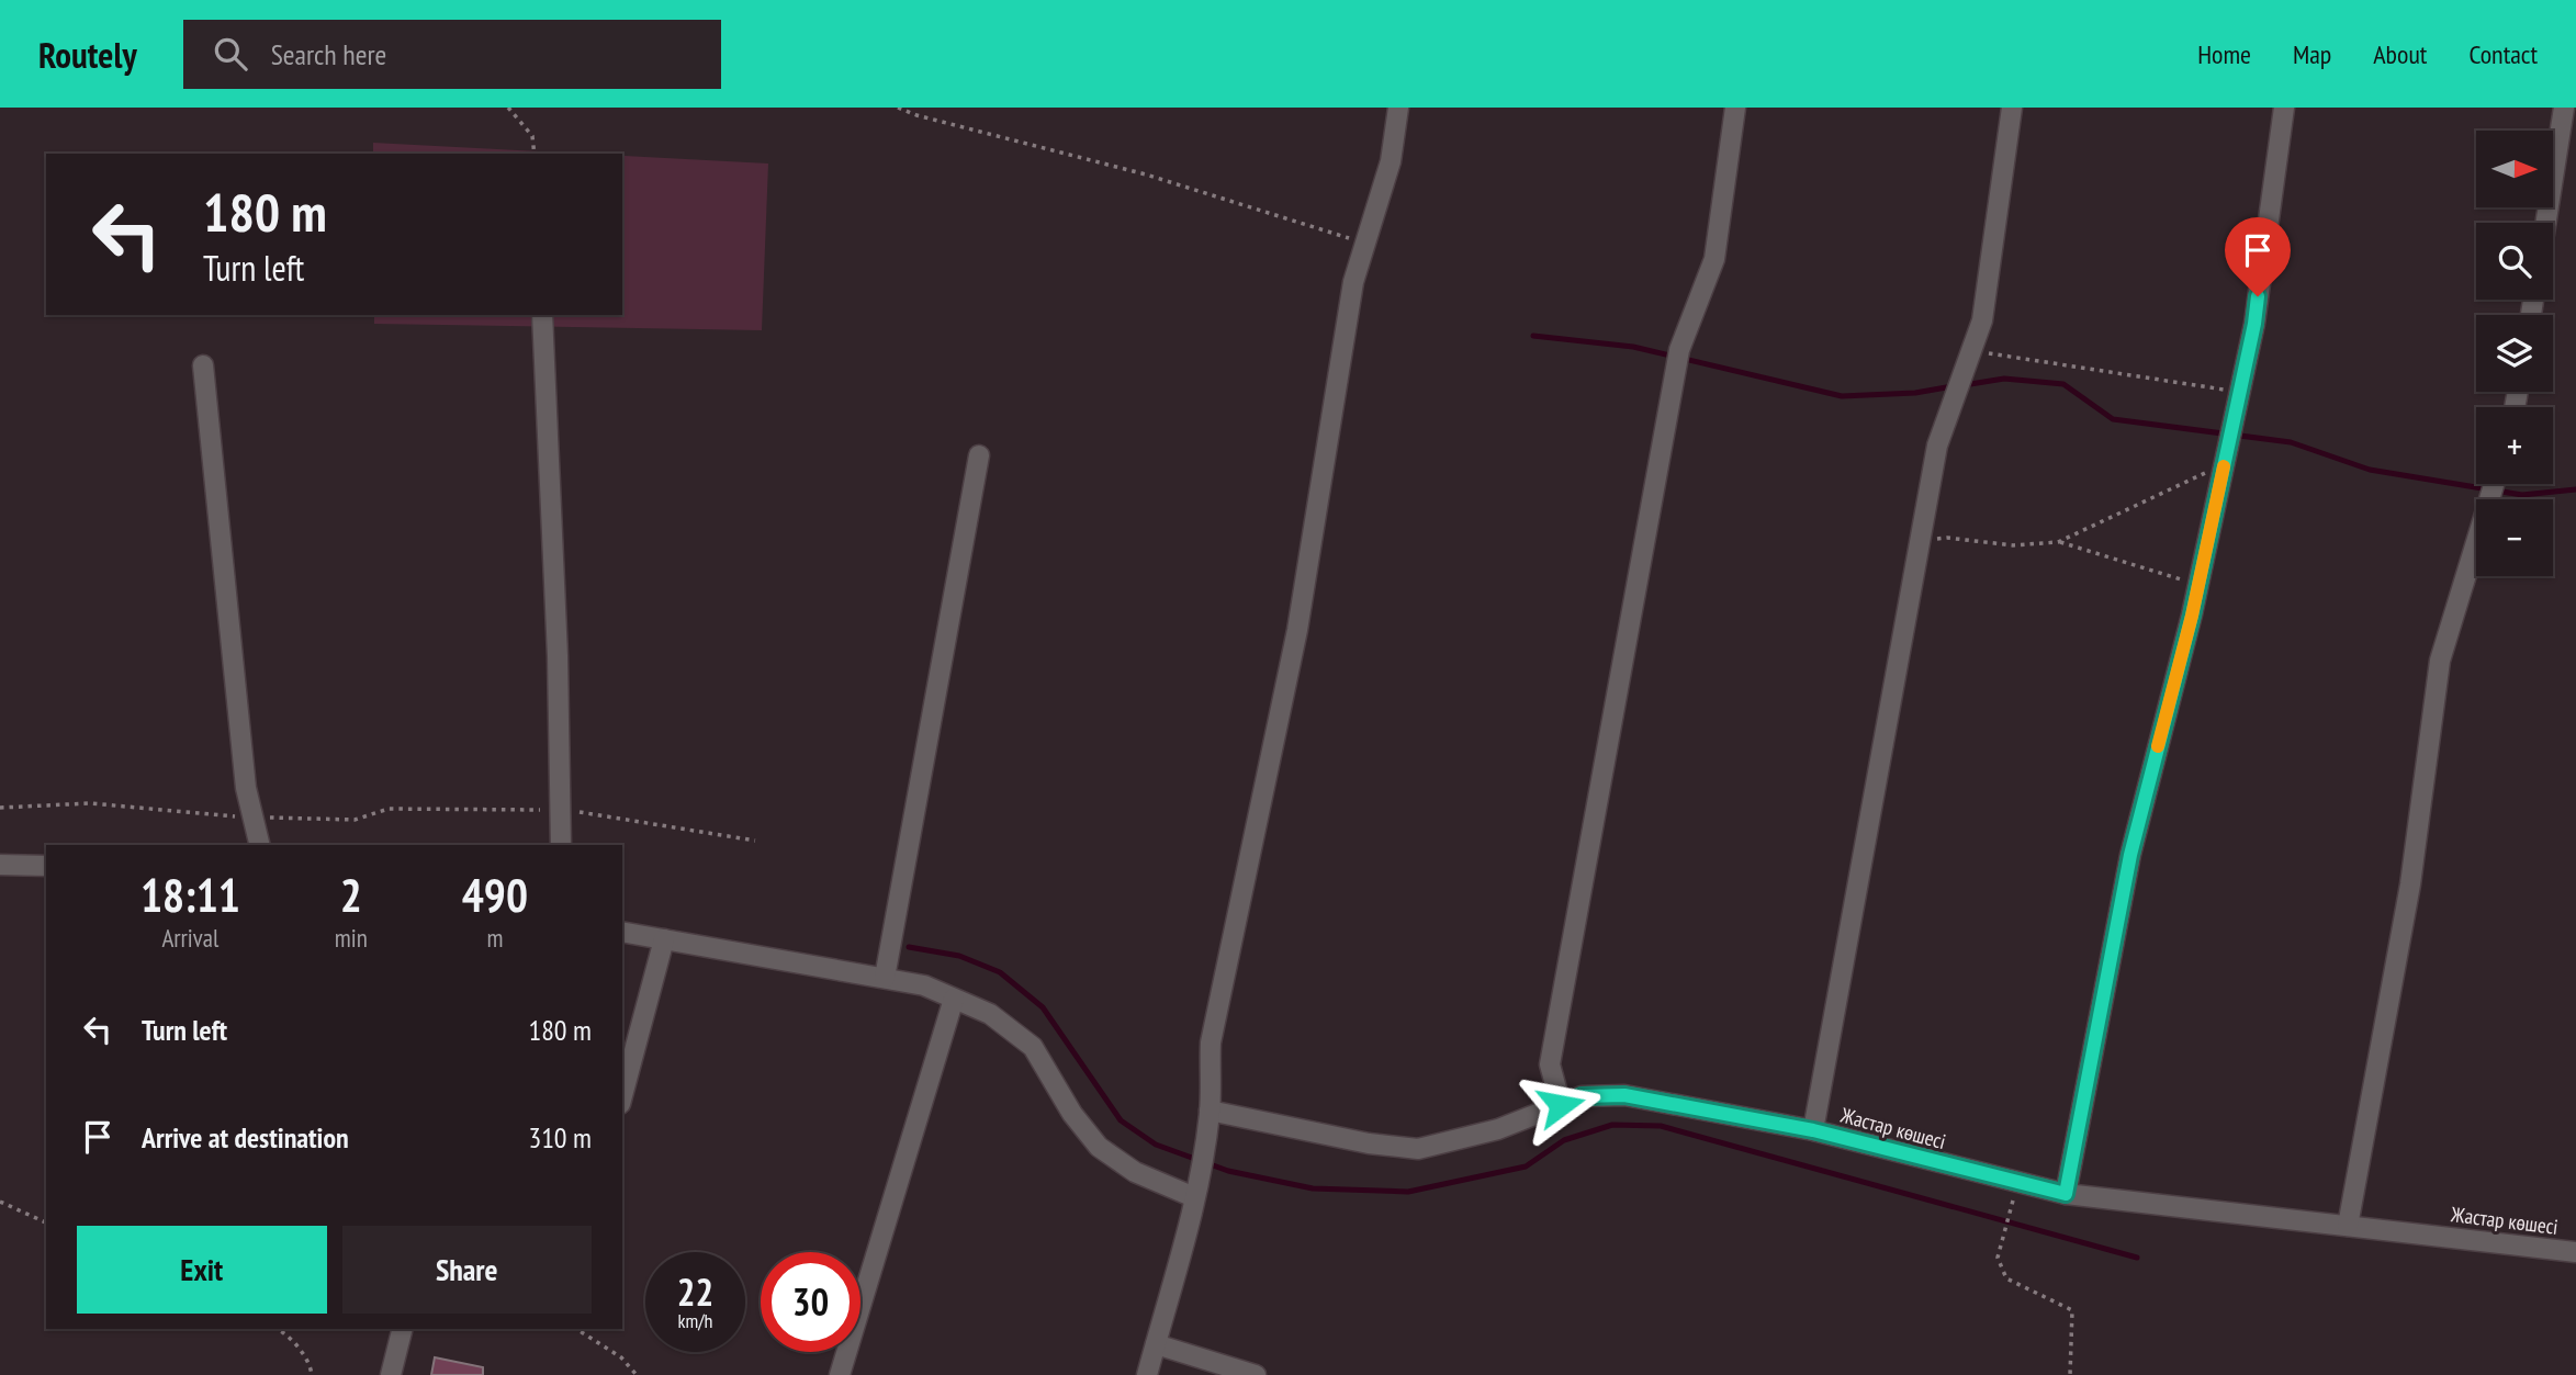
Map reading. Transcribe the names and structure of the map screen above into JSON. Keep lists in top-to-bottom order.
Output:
{
  "streets": {
    "street": ["Жастар көшесі"]
  },
  "north": "right",
  "page": {
    "header": "Routely",
    "search": "Search here",
    "nav": [
      "Home",
      "Map",
      "About",
      "Contact"
    ],
    "map_buttons": ["+", "−"],
    "turn": ["180 m", "Turn left"],
    "eta": [
      "18:11",
      "Arrival",
      "2",
      "min",
      "490",
      "m"
    ],
    "list": [
      {
        "name": "Turn left",
        "value": "180 m"
      },
      {
        "name": "Arrive at destination",
        "value": "310 m"
      }
    ],
    "buttons": ["Exit", "Share"],
    "speed": "22 km/h",
    "limit": "30"
  }
}
